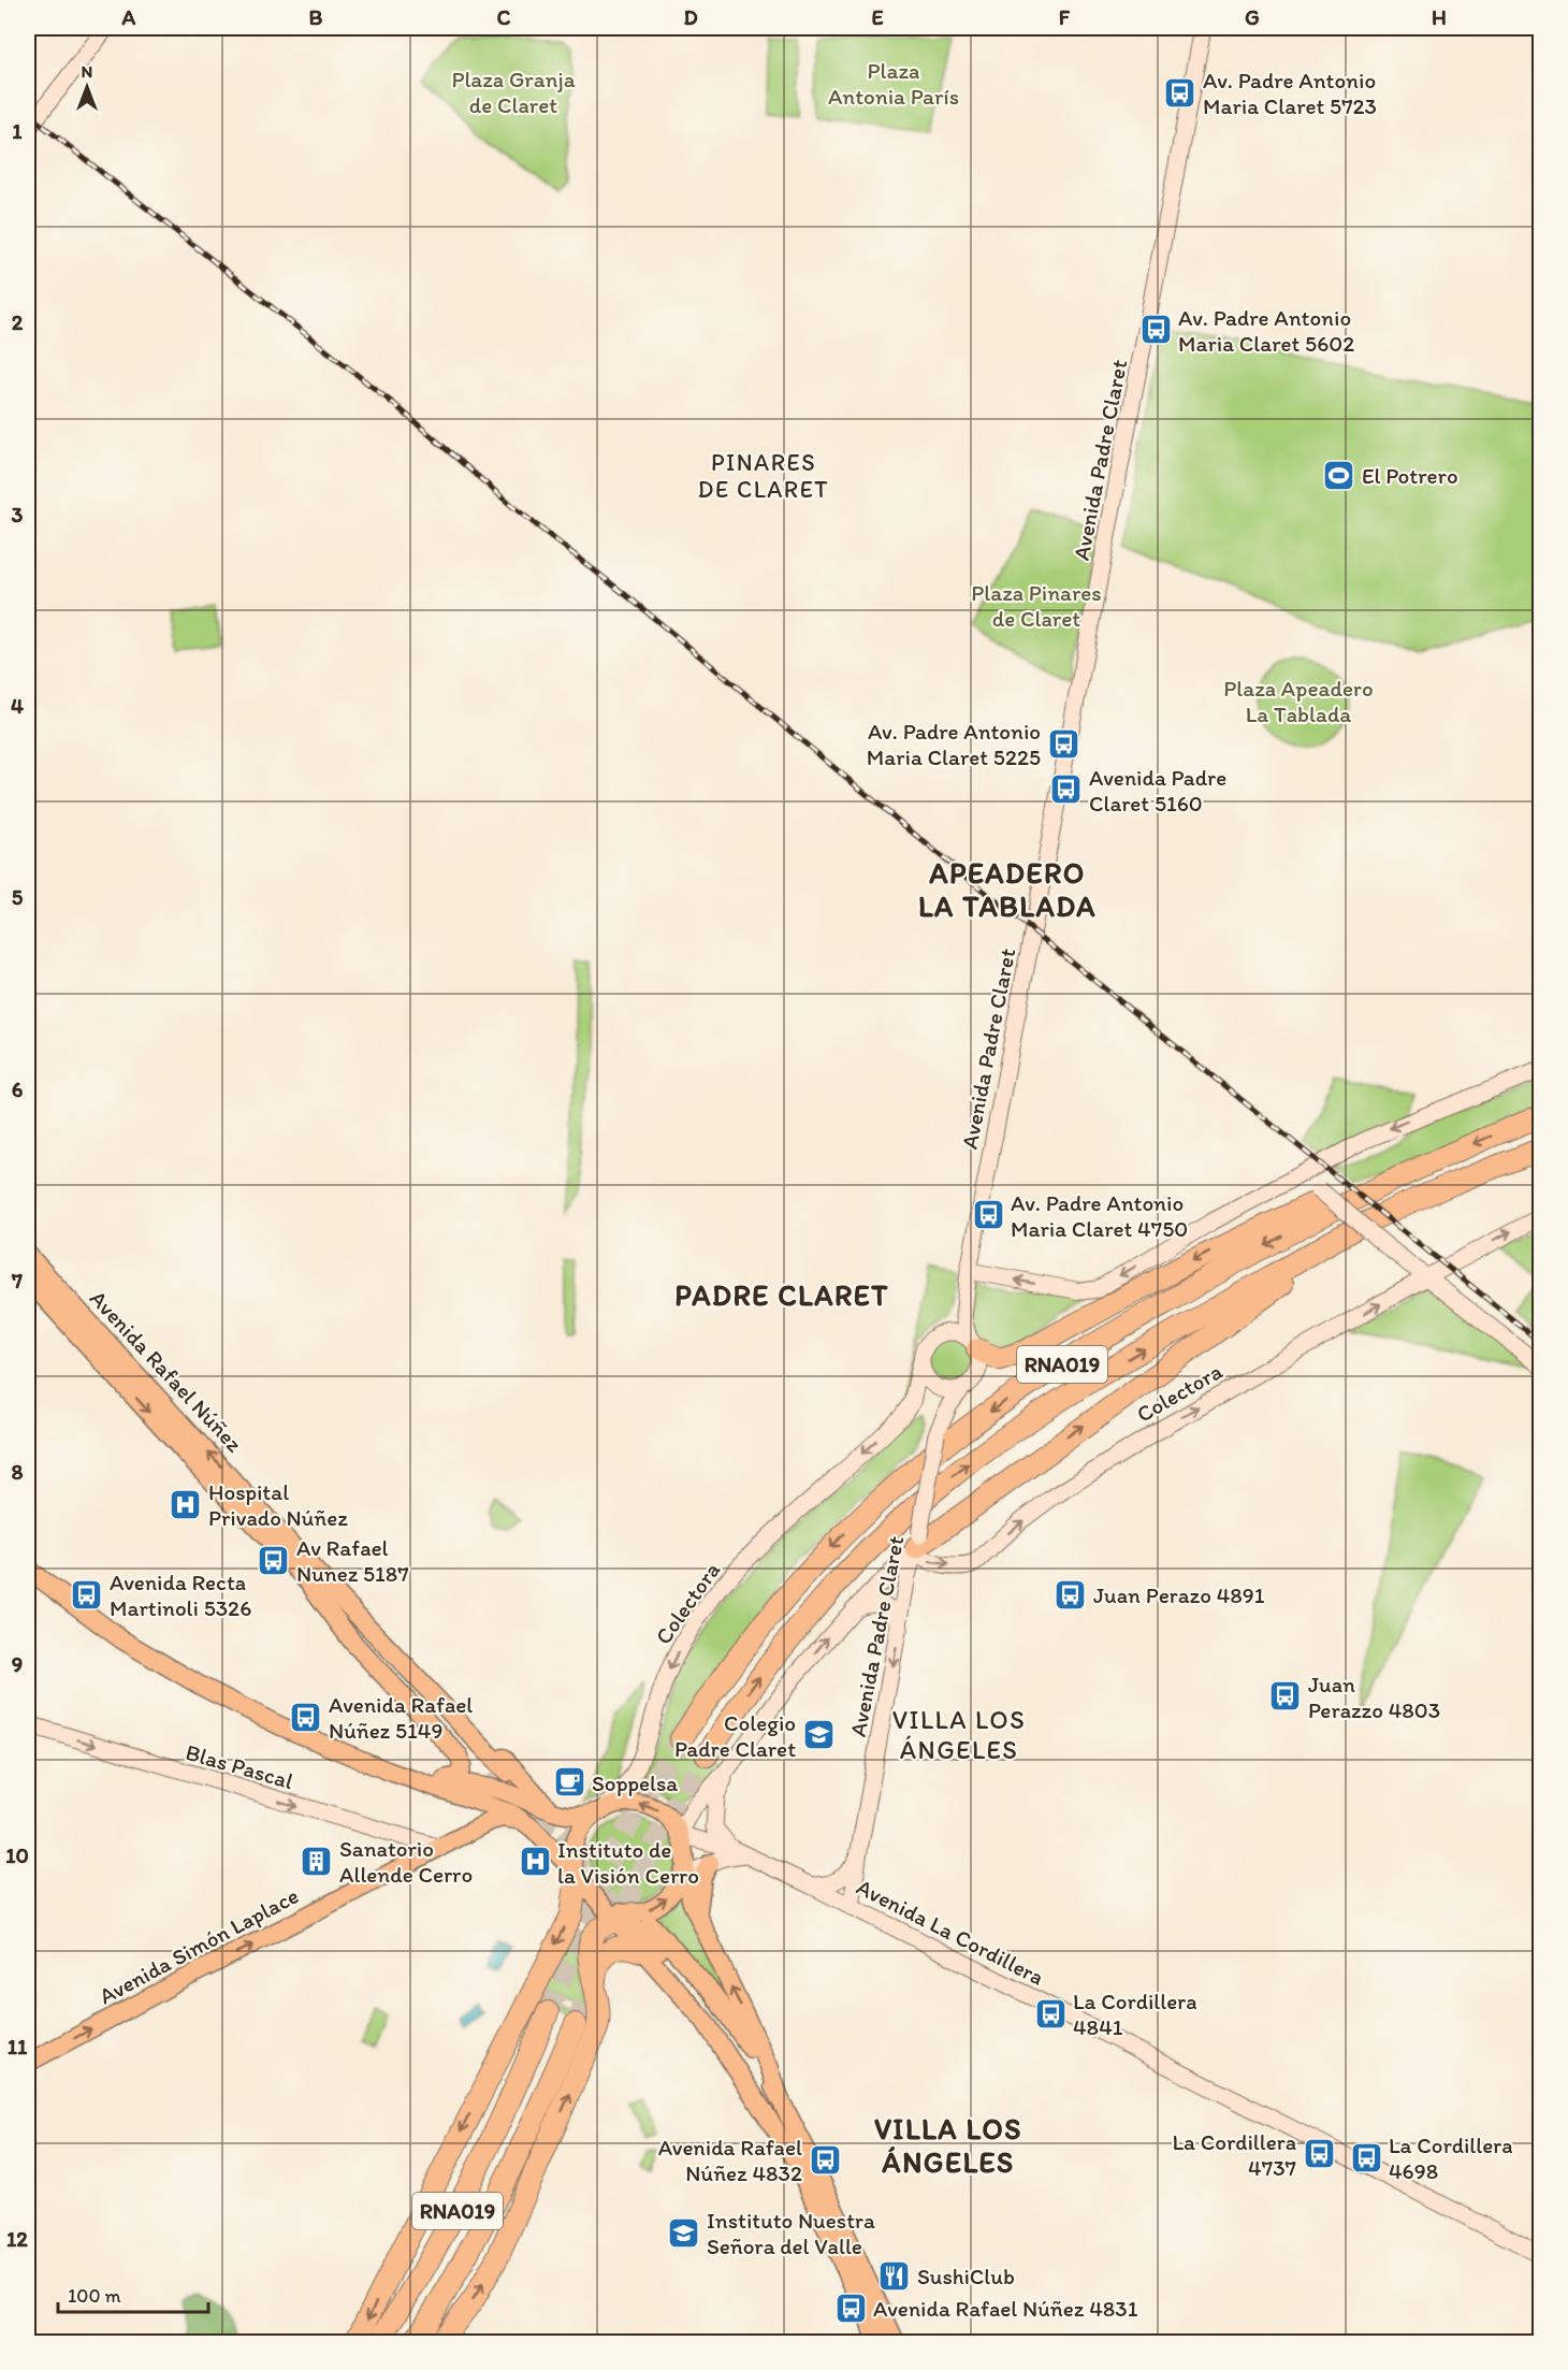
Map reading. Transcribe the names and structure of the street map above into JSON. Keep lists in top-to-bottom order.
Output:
{
  "streets": {
    "highway": ["RNA019"],
    "main road": [
      "Avenida Padre Claret",
      "Avenida Rafael Núñez",
      "Colectora",
      "Blas Pascal",
      "Avenida La Cordillera",
      "Avenida Simón Laplace"
    ]
  },
  "crossings": [
    ["Avenida Padre Claret", "Colectora"],
    ["Avenida Padre Claret", "Avenida La Cordillera"],
    ["Colectora", "Avenida La Cordillera"],
    ["Blas Pascal", "Avenida Simón Laplace"]
  ],
  "one_way": ["Avenida Simón Laplace"],
  "districts": [
    "PINARES DE CLARET",
    "APEADERO LA TABLADA",
    "PADRE CLARET",
    "VILLA LOS ÁNGELES",
    "VILLA LOS ÁNGELES"
  ],
  "parks": [
    "Plaza Antonia París",
    "Plaza Granja de Claret",
    "Plaza Pinares de Claret",
    "Plaza Apeadero La Tablada"
  ],
  "places": {
    "bus stop": [
      "Av. Padre Antonio Maria Claret 5723",
      "Av. Padre Antonio Maria Claret 5602",
      "Av. Padre Antonio Maria Claret 5225",
      "Avenida Padre Claret 5160",
      "Av. Padre Antonio Maria Claret 4750",
      "Av Rafael Nunez 5187",
      "Avenida Recta Martinoli 5326",
      "Juan Perazo 4891",
      "Juan Perazzo 4803",
      "Avenida Rafael Núñez 5149",
      "La Cordillera 4841",
      "La Cordillera 4737",
      "La Cordillera 4698",
      "Avenida Rafael Núñez 4832",
      "Avenida Rafael Núñez 4831"
    ],
    "sports": ["El Potrero"],
    "hospital": ["Hospital Privado Núñez", "Instituto de la Visión Cerro"],
    "school or university": ["Colegio Padre Claret", "Instituto Nuestra Señora del Valle"],
    "cafe": ["Soppelsa"],
    "building": ["Sanatorio Allende Cerro"],
    "restaurant": ["SushiClub"]
  },
  "scale_bar": "100 m",
  "north": "top",
  "grid": {
    "columns": [
      "A",
      "B",
      "C",
      "D",
      "E",
      "F",
      "G",
      "H"
    ],
    "rows": [
      "1",
      "2",
      "3",
      "4",
      "5",
      "6",
      "7",
      "8",
      "9",
      "10",
      "11",
      "12"
    ]
  }
}
